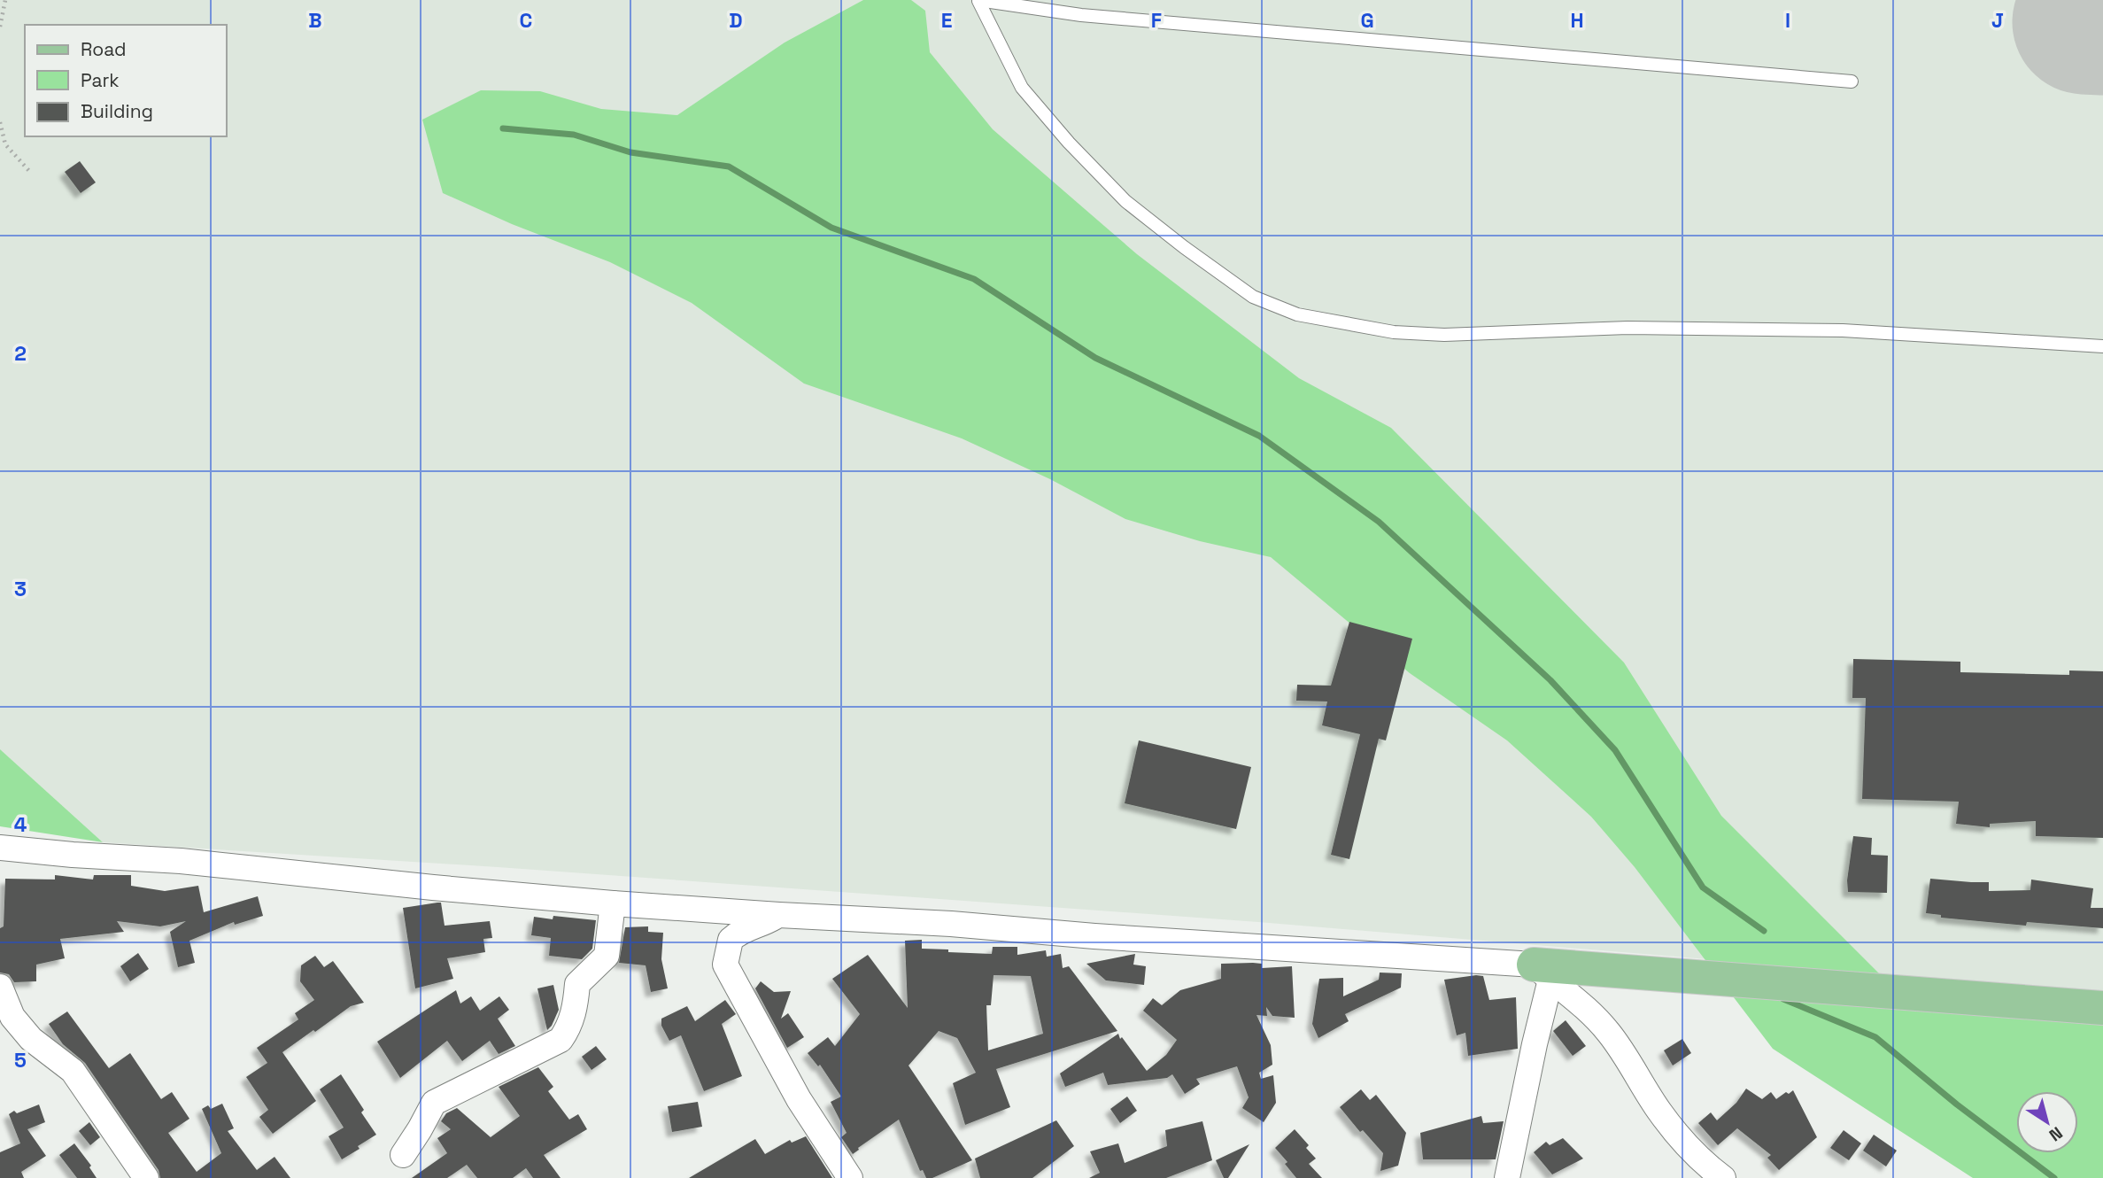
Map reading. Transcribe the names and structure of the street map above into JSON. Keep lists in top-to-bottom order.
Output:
{
  "legend": ["Road", "Park", "Building"],
  "north": "bottom right",
  "grid": {
    "columns": [
      "B",
      "C",
      "D",
      "E",
      "F",
      "G",
      "H",
      "I",
      "J"
    ],
    "rows": [
      "2",
      "3",
      "4",
      "5"
    ]
  }
}
